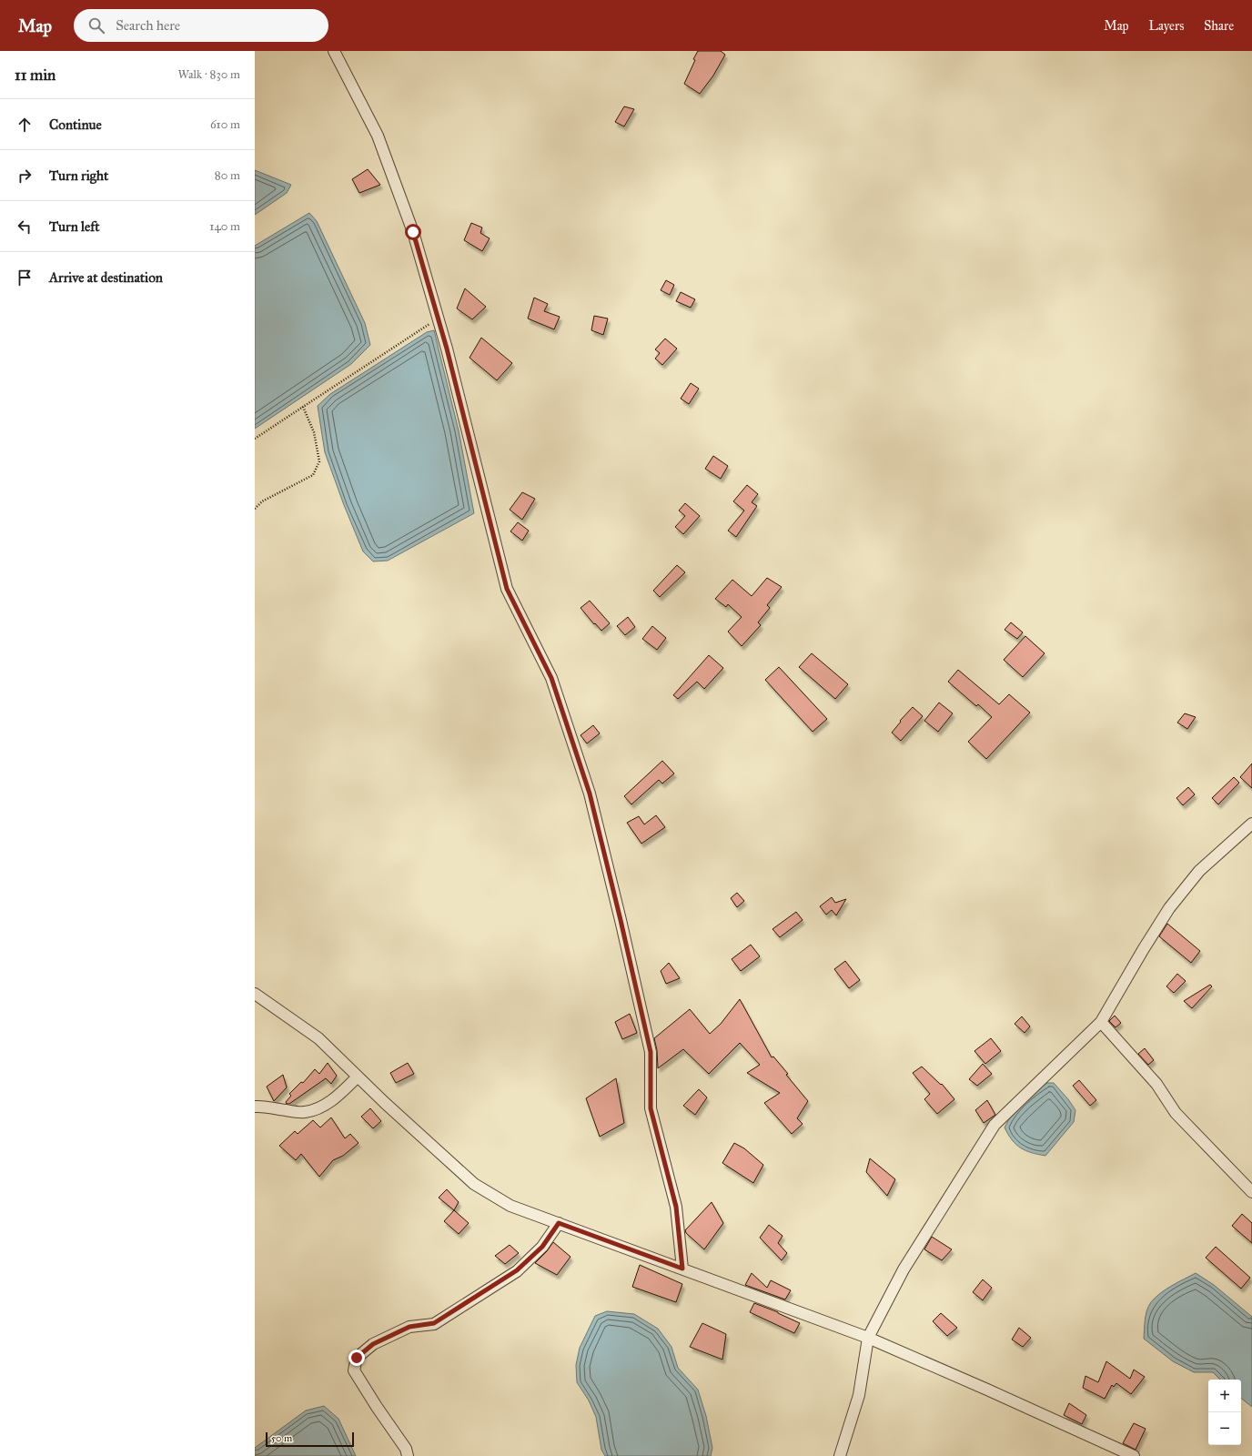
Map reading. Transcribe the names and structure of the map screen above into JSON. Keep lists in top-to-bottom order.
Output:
{
  "scale_bar": "50 m",
  "page": {
    "header": "Map",
    "search": "Search here",
    "nav": ["Map", "Layers", "Share"],
    "heading": ["11 min", "Walk · 830 m"],
    "list": [
      ["Continue", "610 m"],
      ["Turn right", "80 m"],
      ["Turn left", "140 m"],
      "Arrive at destination"
    ],
    "map_buttons": ["+", "−"],
    "scale": "50 m"
  }
}
